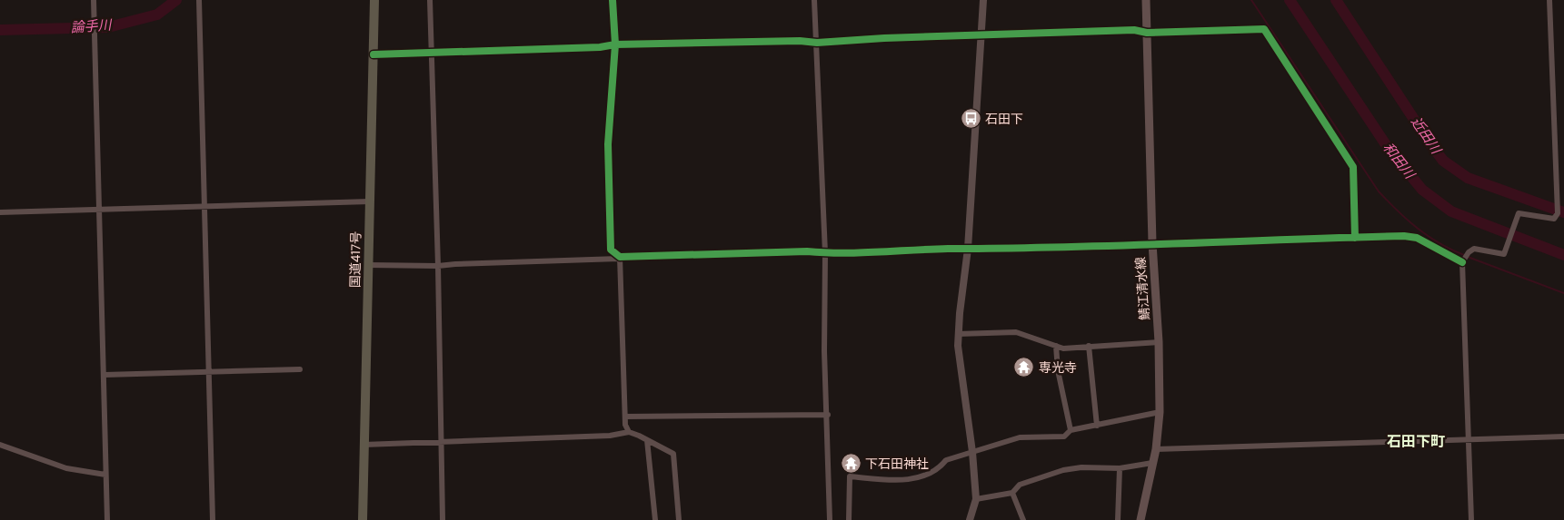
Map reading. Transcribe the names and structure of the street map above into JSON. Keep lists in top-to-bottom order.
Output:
{
  "streets": {
    "highway": ["国道417号"],
    "main road": ["鯖江清水線"]
  },
  "districts": ["石田下町"],
  "water": ["論手川", "近田川", "和田川"],
  "places": {
    "bus stop": ["石田下"],
    "temple": ["専光寺", "下石田神社"]
  }
}
